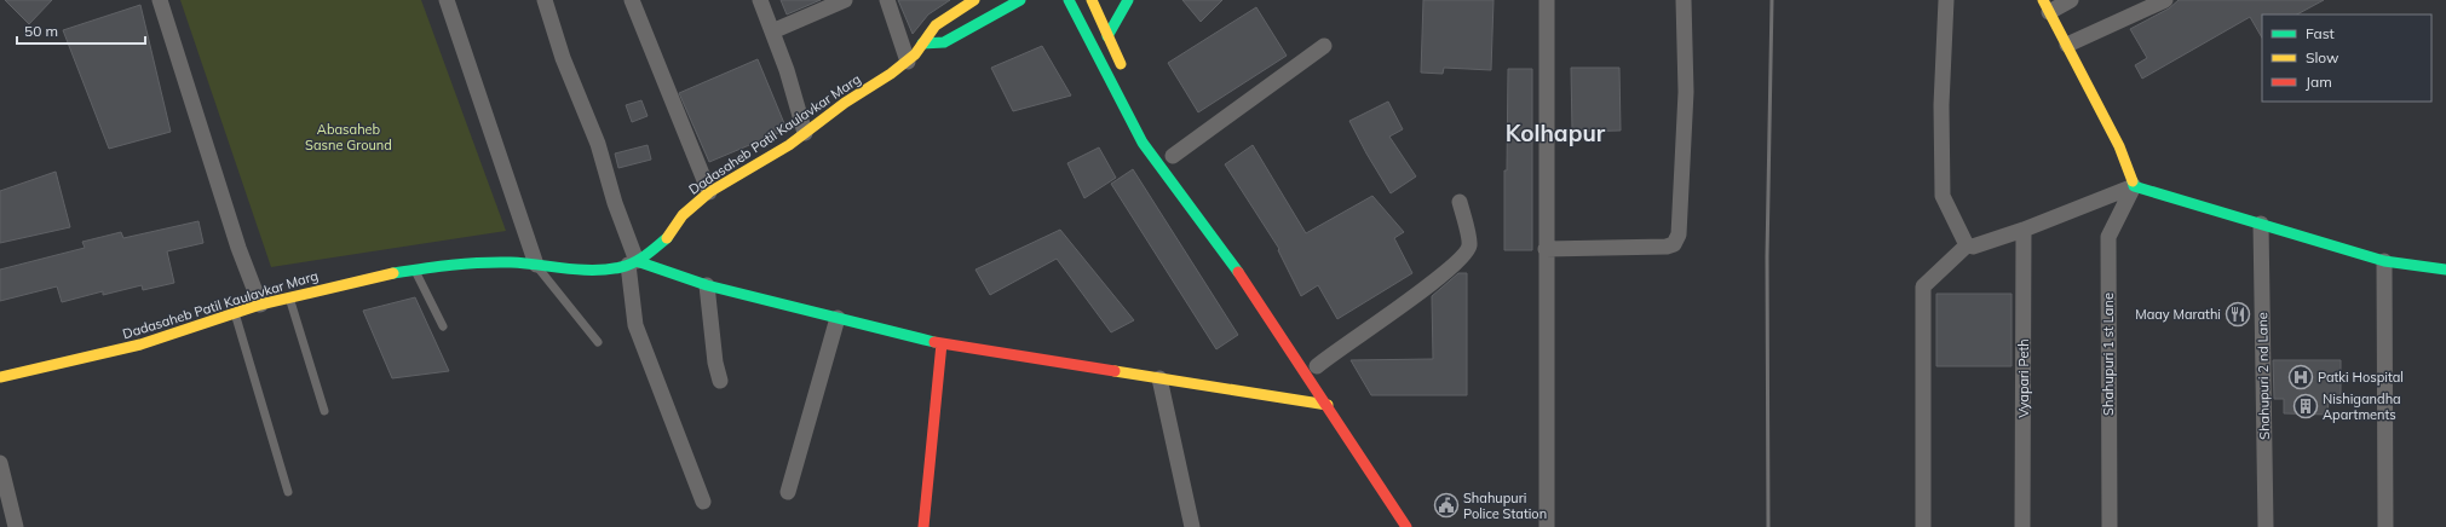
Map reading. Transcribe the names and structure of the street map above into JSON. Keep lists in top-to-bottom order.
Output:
{
  "streets": {
    "main road": ["Dadasaheb Patil Kaulavkar Marg"],
    "street": ["Shahupuri 1 st Lane", "Shahupuri 2 nd Lane", "Vyapari Peth"]
  },
  "districts": ["Kolhapur"],
  "parks": ["Abasaheb Sasne Ground"],
  "places": {
    "restaurant": ["Maay Marathi"],
    "hospital": ["Patki Hospital"],
    "building": ["Nishigandha Apartments"],
    "public building": ["Shahupuri Police Station"]
  },
  "legend": ["Fast", "Slow", "Jam"],
  "scale_bar": "50 m"
}
